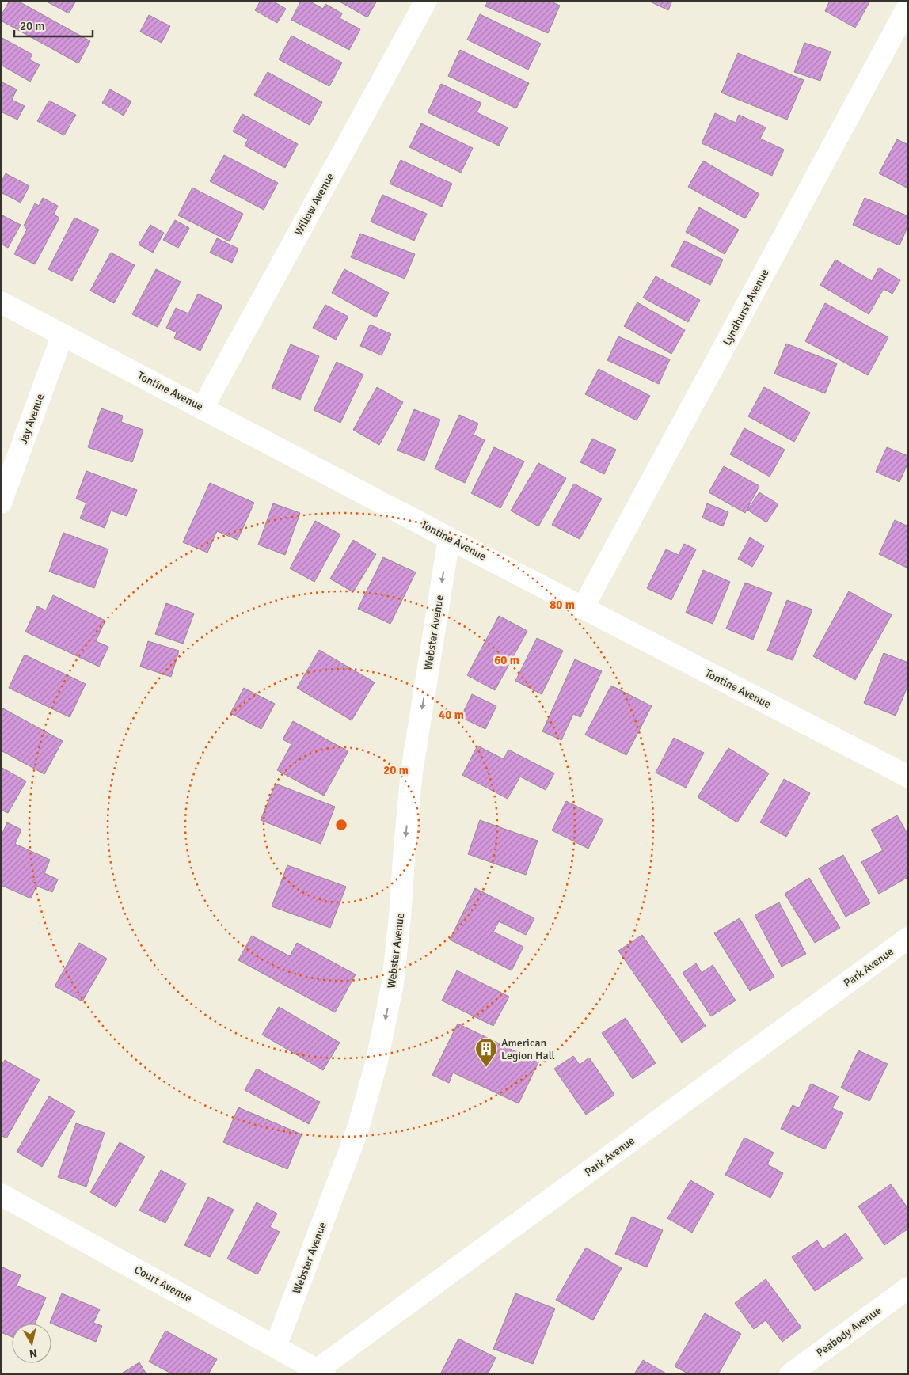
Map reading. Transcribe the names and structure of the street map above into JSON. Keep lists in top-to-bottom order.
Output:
{
  "streets": {
    "street": [
      "Willow Avenue",
      "Lyndhurst Avenue",
      "Tontine Avenue",
      "Jay Avenue",
      "Webster Avenue",
      "Park Avenue",
      "Court Avenue",
      "Peabody Avenue"
    ]
  },
  "crossings": [
    ["Willow Avenue", "Tontine Avenue"],
    ["Lyndhurst Avenue", "Tontine Avenue"],
    ["Tontine Avenue", "Jay Avenue"],
    ["Tontine Avenue", "Webster Avenue"],
    ["Webster Avenue", "Court Avenue"],
    ["Park Avenue", "Court Avenue"]
  ],
  "one_way": ["Webster Avenue"],
  "places": {
    "building": ["American Legion Hall"]
  },
  "scale_bar": "20 m",
  "north": "bottom",
  "rings": [
    "80 m",
    "60 m",
    "40 m",
    "20 m"
  ]
}
